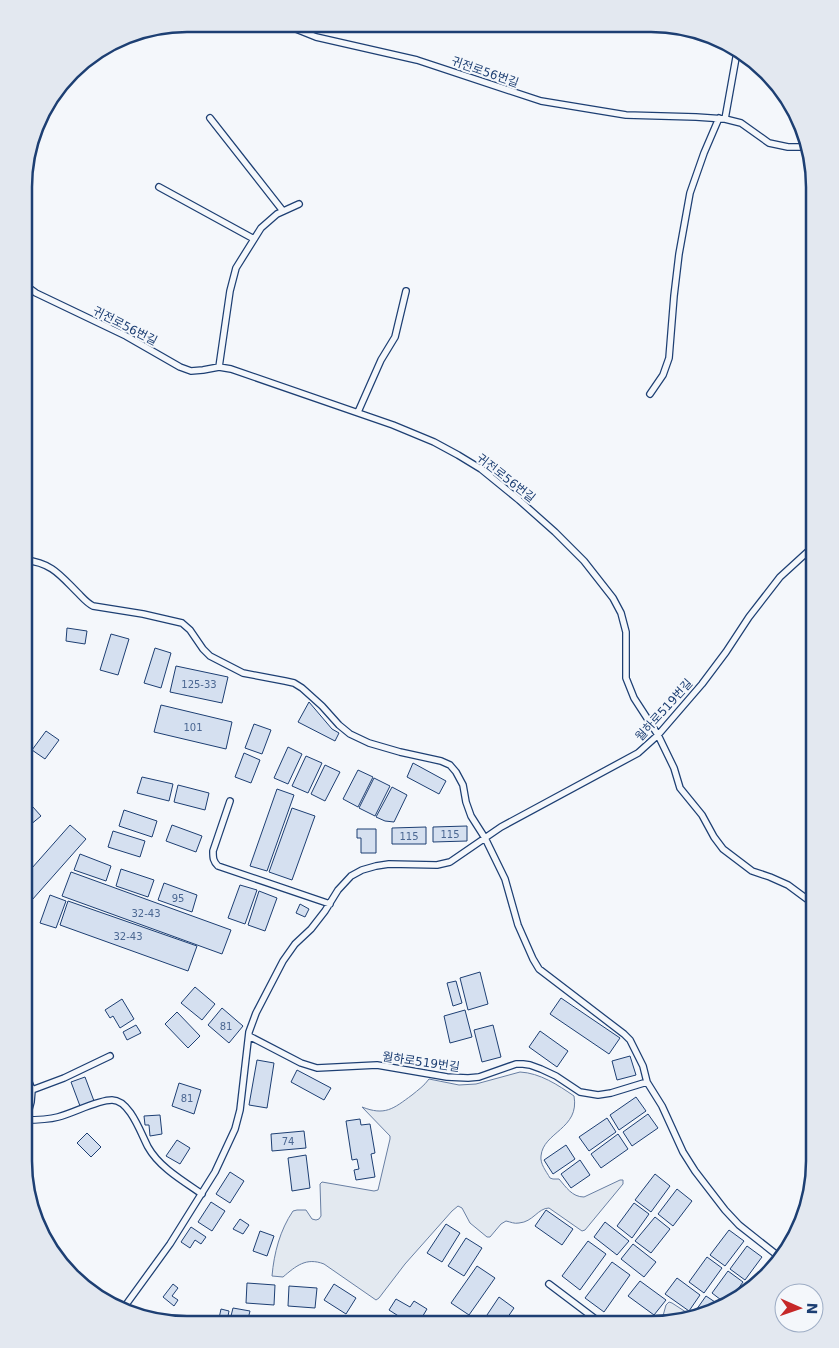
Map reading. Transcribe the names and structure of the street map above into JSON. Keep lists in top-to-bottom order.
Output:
{
  "streets": {
    "lane": ["귀전로56번길", "월하로519번길"]
  },
  "crossings": [
    ["귀전로56번길", "월하로519번길"]
  ],
  "house_numbers": [
    "125-33",
    "101",
    "115",
    "115",
    "95",
    "32-43",
    "32-43",
    "81",
    "81",
    "74"
  ],
  "north": "right"
}
